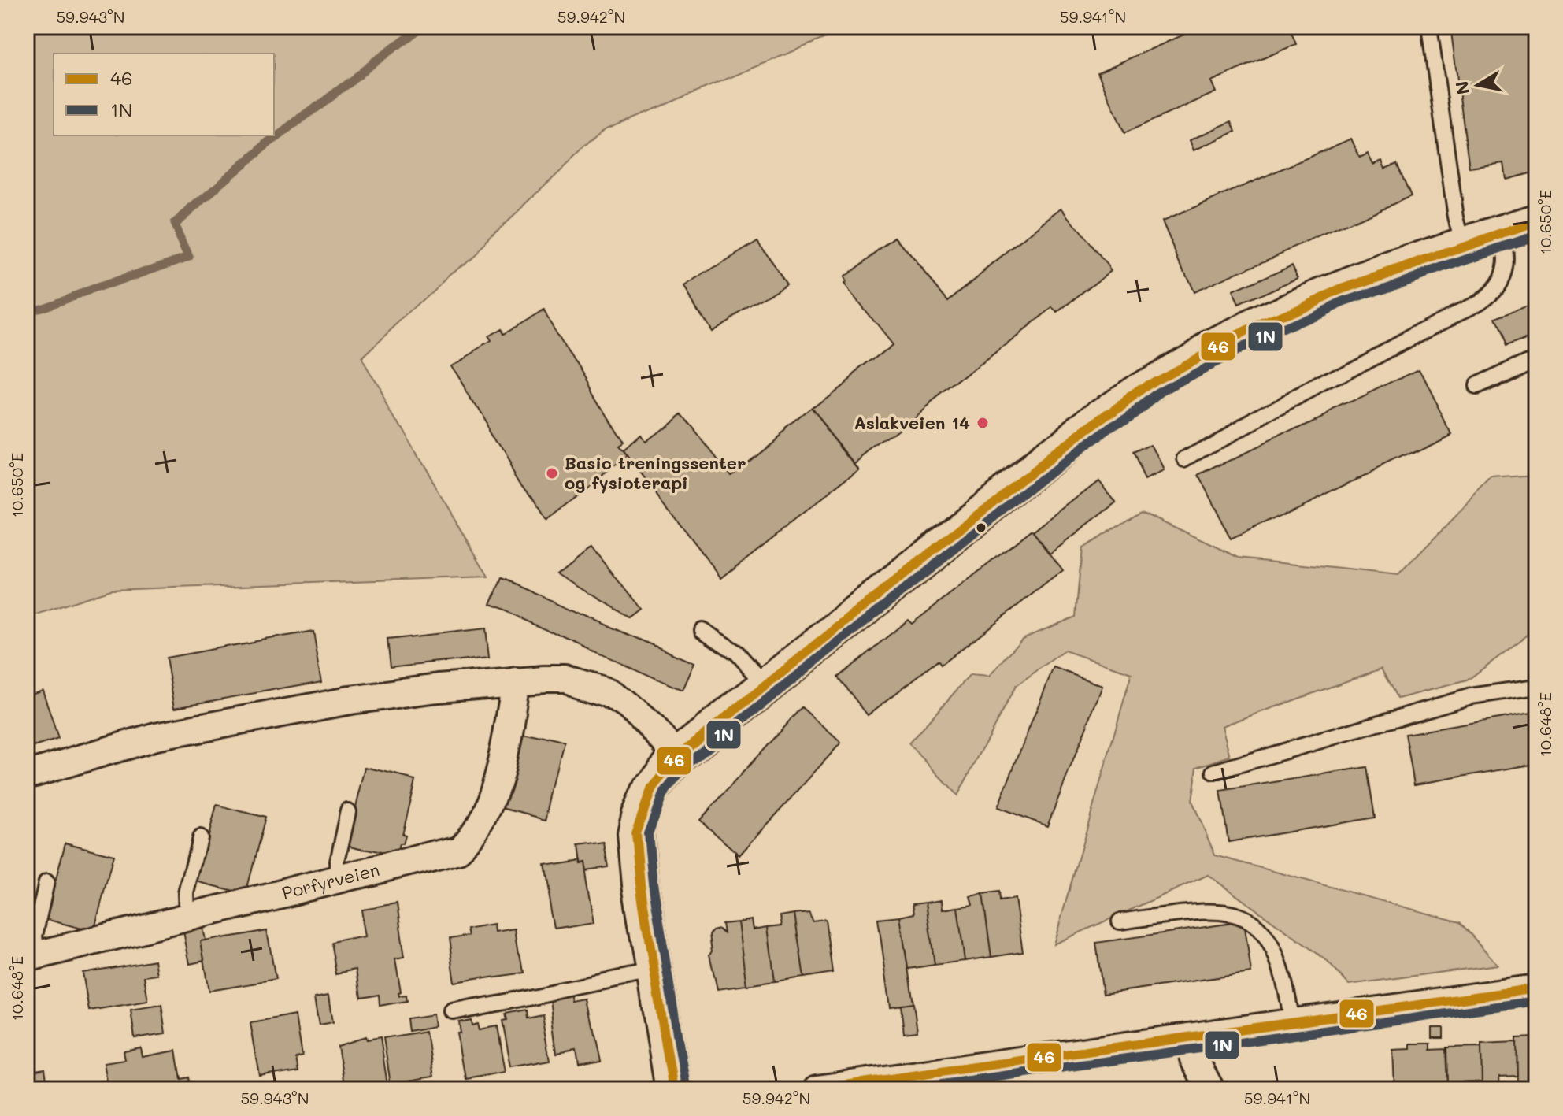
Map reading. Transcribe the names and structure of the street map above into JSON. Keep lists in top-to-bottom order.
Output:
{
  "streets": {
    "street": ["Porfyrveien"]
  },
  "places": ["Aslakveien 14", "Basic treningssenter og fysioterapi"],
  "lines": ["transit line 46", "transit line 1N"],
  "legend": ["46", "1N"],
  "north": "left",
  "coordinates": [
    "59.943°N",
    "59.942°N",
    "59.941°N",
    "10.650°E",
    "10.648°E"
  ]
}
